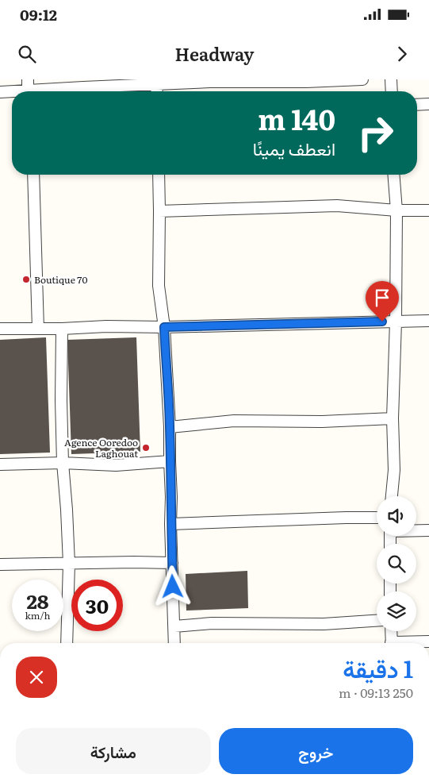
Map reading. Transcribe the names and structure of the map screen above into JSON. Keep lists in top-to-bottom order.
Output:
{
  "places": ["Boutique 70", "Agence Ooredoo Laghouat"],
  "page": {
    "status": "09:12",
    "header": "Headway",
    "turn": ["140 m", "انعطف يمينًا"],
    "speed": "28 km/h",
    "limit": "30",
    "heading": ["1 دقيقة", "250 m · 09:13"],
    "buttons": ["خروج", "مشاركة"]
  }
}
